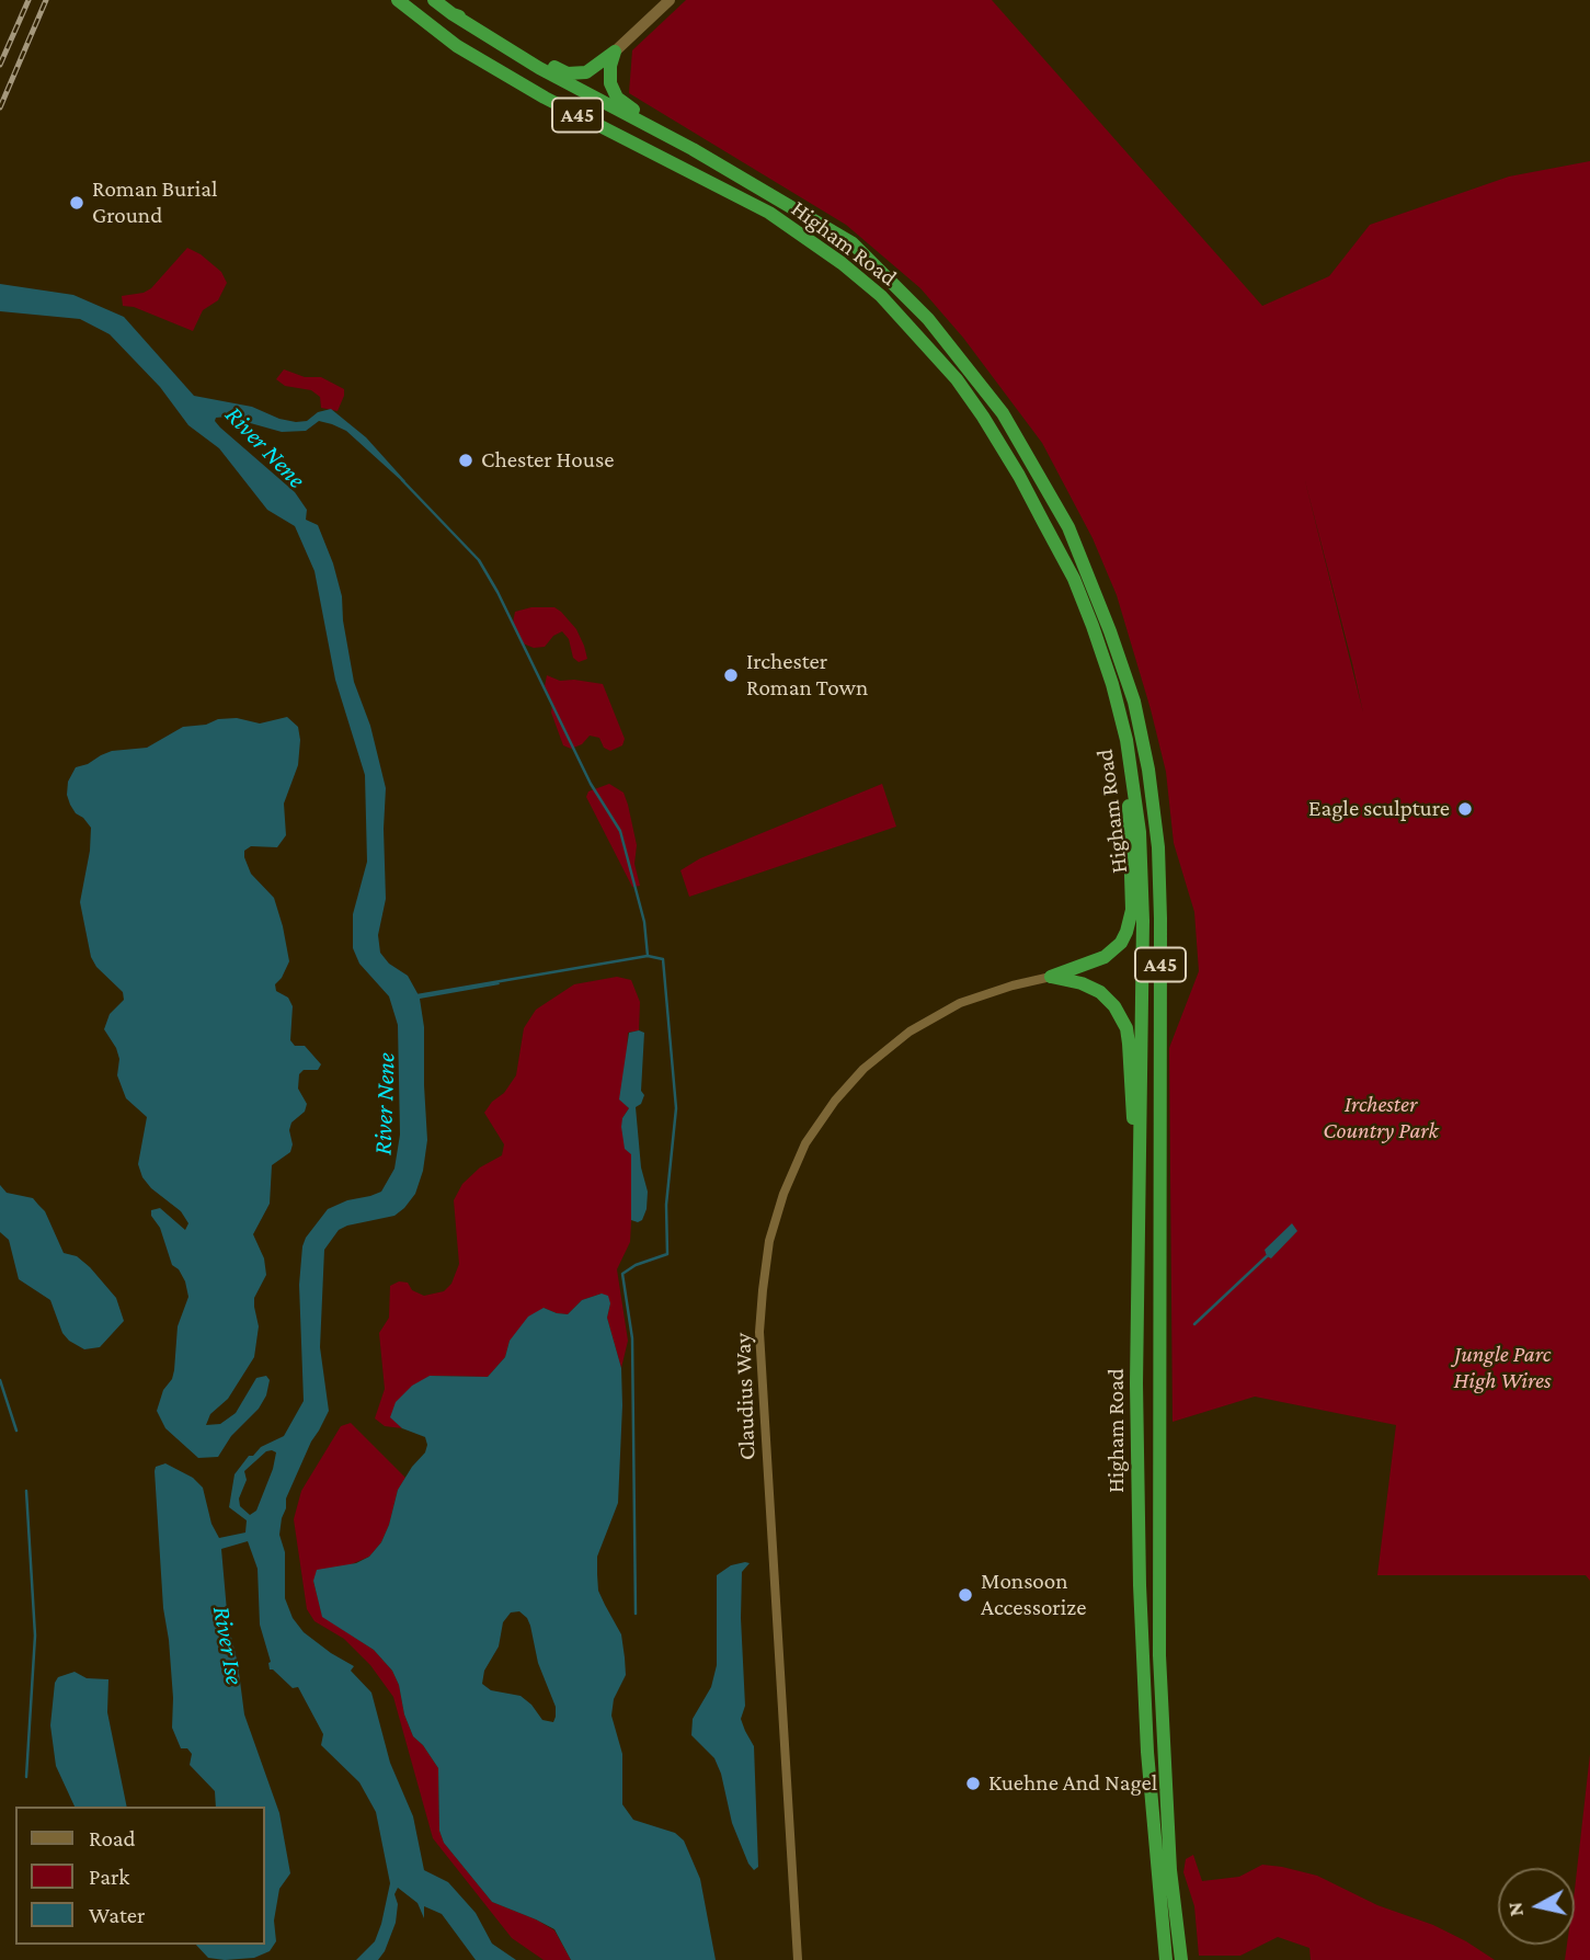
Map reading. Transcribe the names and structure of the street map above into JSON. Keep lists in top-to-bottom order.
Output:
{
  "streets": {
    "highway": ["A45", "Higham Road"],
    "street": ["Claudius Way"]
  },
  "crossings": [
    ["A45", "Higham Road"]
  ],
  "water": ["River Nene", "River Ise"],
  "parks": ["Irchester Country Park", "Jungle Parc High Wires"],
  "places": [
    "Roman Burial Ground",
    "Chester House",
    "Irchester Roman Town",
    "Eagle sculpture",
    "Monsoon Accessorize",
    "Kuehne And Nagel"
  ],
  "legend": ["Road", "Park", "Water"],
  "north": "left"
}
